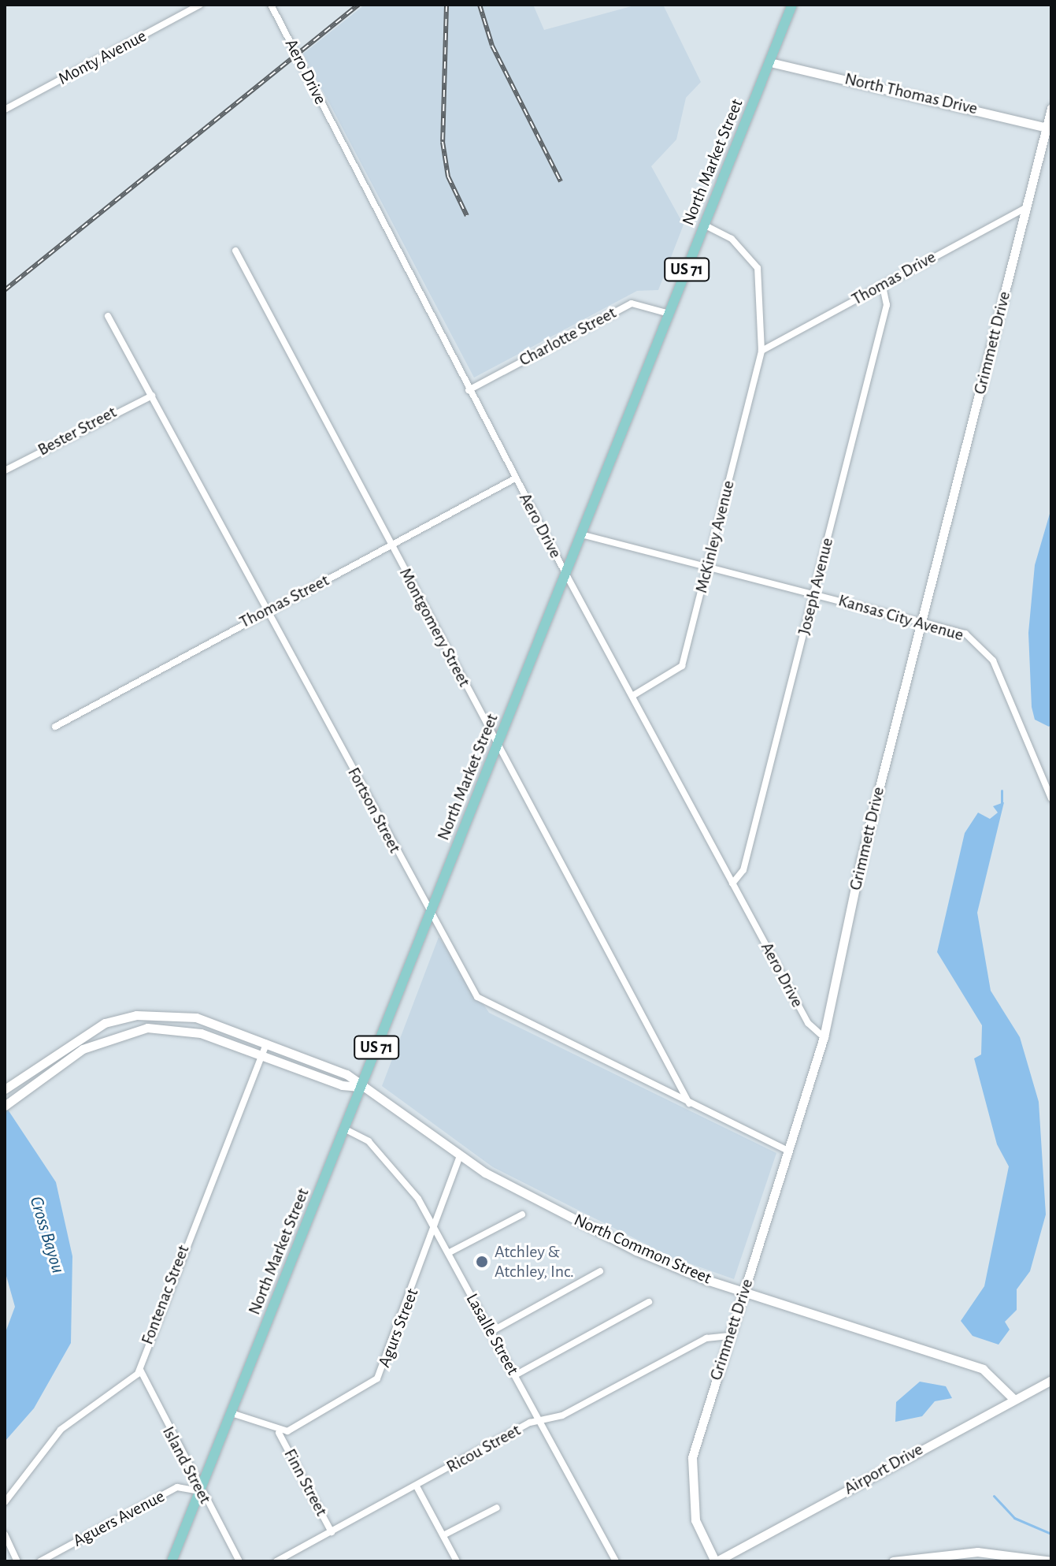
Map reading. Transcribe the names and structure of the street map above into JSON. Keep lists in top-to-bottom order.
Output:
{
  "streets": {
    "main road": [
      "North Thomas Drive",
      "North Market Street",
      "US 71",
      "Grimmett Drive",
      "North Common Street",
      "Airport Drive"
    ],
    "street": [
      "Monty Avenue",
      "Aero Drive",
      "Thomas Drive",
      "Charlotte Street",
      "Bester Street",
      "McKinley Avenue",
      "Joseph Avenue",
      "Thomas Street",
      "Kansas City Avenue",
      "Montgomery Street",
      "Fortson Street",
      "Fontenac Street",
      "Agurs Street",
      "Lasalle Street",
      "Ricou Street",
      "Island Street",
      "Finn Street",
      "Aguers Avenue"
    ]
  },
  "crossings": [
    ["Aero Drive", "North Market Street"],
    ["Aero Drive", "Charlotte Street"],
    ["Aero Drive", "Grimmett Drive"],
    ["Aero Drive", "McKinley Avenue"],
    ["Aero Drive", "Joseph Avenue"],
    ["Aero Drive", "Thomas Street"],
    ["North Thomas Drive", "North Market Street"],
    ["North Thomas Drive", "Grimmett Drive"],
    ["North Market Street", "Charlotte Street"],
    ["North Market Street", "McKinley Avenue"],
    ["North Market Street", "Kansas City Avenue"],
    ["North Market Street", "Montgomery Street"],
    ["North Market Street", "Fortson Street"],
    ["North Market Street", "North Common Street"],
    ["North Market Street", "Lasalle Street"],
    ["North Market Street", "Island Street"],
    ["North Market Street", "Aguers Avenue"],
    ["Thomas Drive", "Grimmett Drive"],
    ["Thomas Drive", "McKinley Avenue"],
    ["Thomas Drive", "Joseph Avenue"],
    ["Grimmett Drive", "Kansas City Avenue"],
    ["Grimmett Drive", "Fortson Street"],
    ["Grimmett Drive", "North Common Street"],
    ["Grimmett Drive", "Ricou Street"],
    ["Grimmett Drive", "Airport Drive"],
    ["Bester Street", "Fortson Street"],
    ["McKinley Avenue", "Kansas City Avenue"],
    ["Joseph Avenue", "Kansas City Avenue"],
    ["Thomas Street", "Montgomery Street"],
    ["Thomas Street", "Fortson Street"],
    ["Montgomery Street", "Fortson Street"],
    ["North Common Street", "Fontenac Street"],
    ["North Common Street", "Agurs Street"],
    ["North Common Street", "Airport Drive"],
    ["Fontenac Street", "Island Street"],
    ["Agurs Street", "Lasalle Street"],
    ["Agurs Street", "Finn Street"],
    ["Lasalle Street", "Ricou Street"],
    ["Ricou Street", "Finn Street"],
    ["Island Street", "Aguers Avenue"]
  ],
  "water": ["Cross Bayou"],
  "places": ["Atchley & Atchley, Inc."]
}
